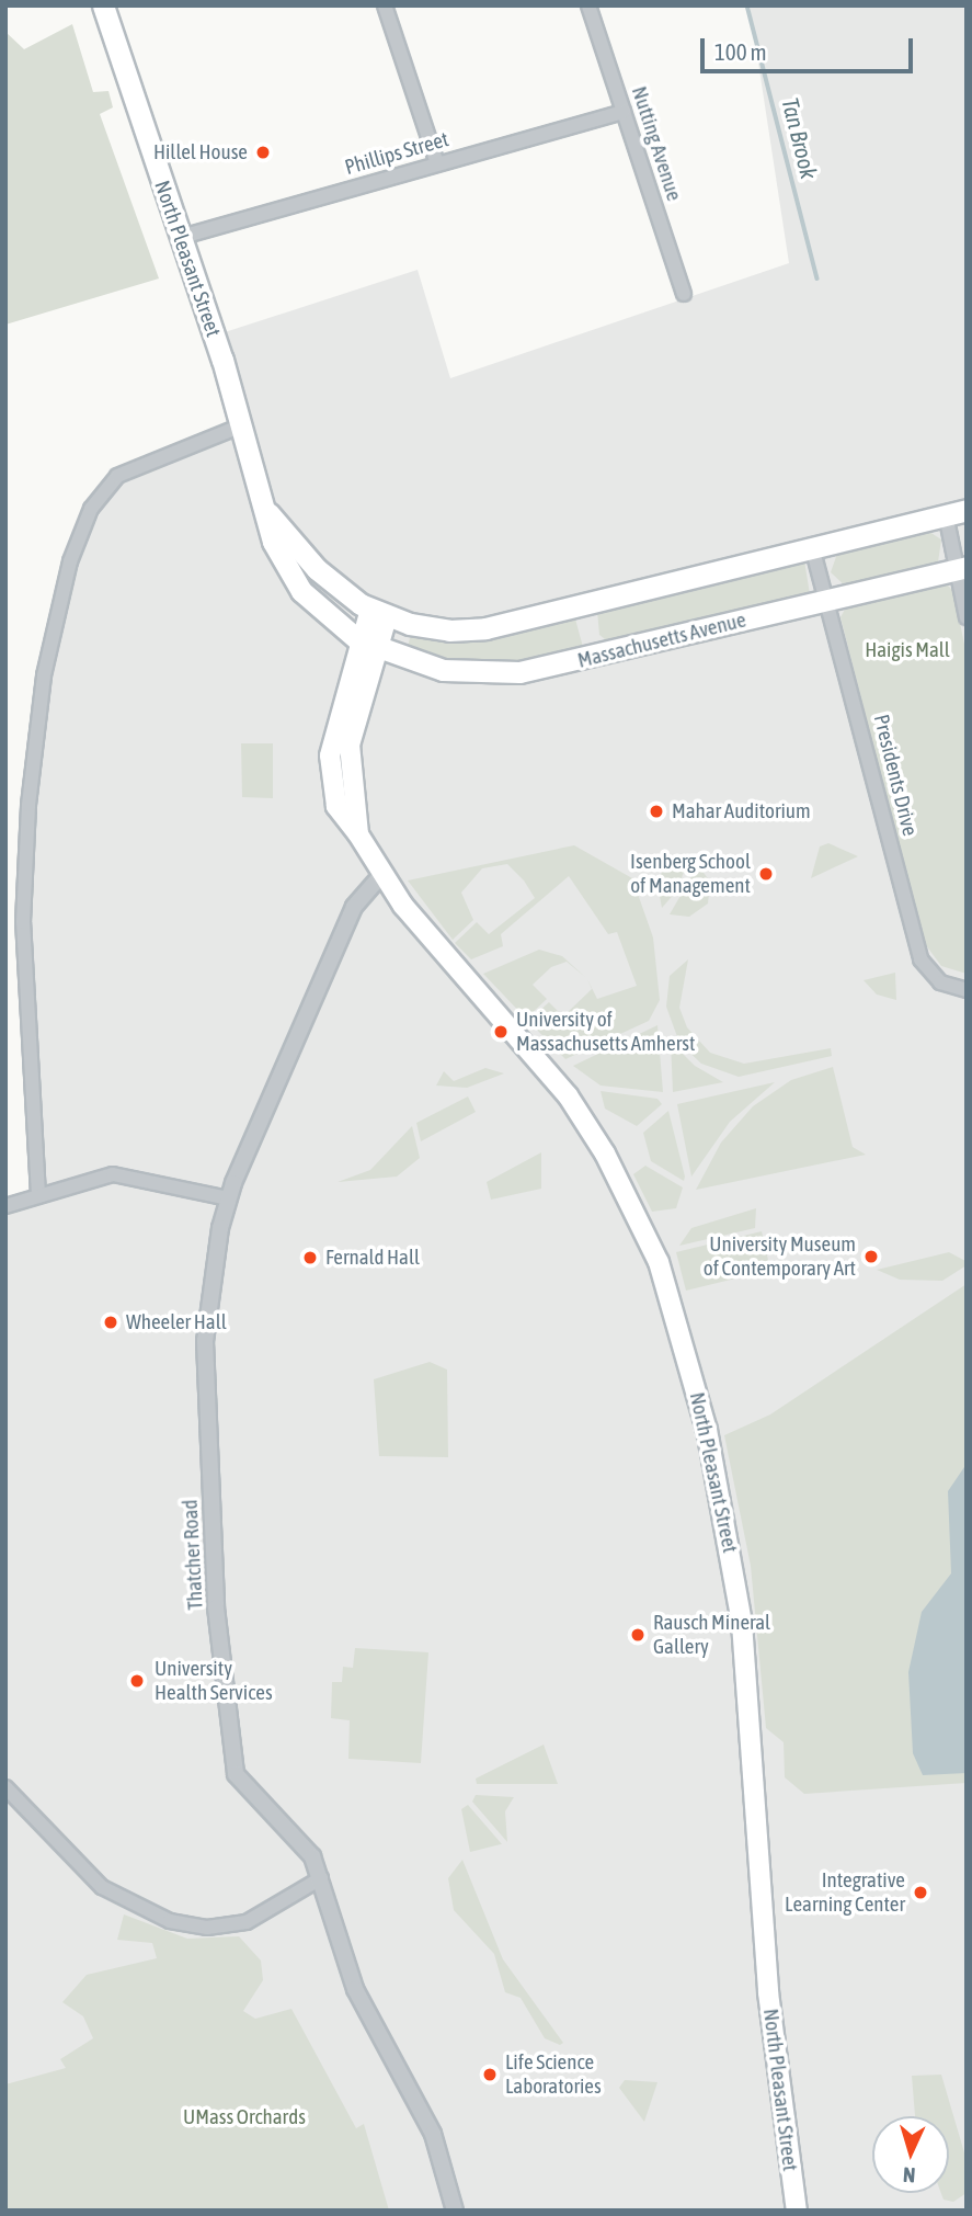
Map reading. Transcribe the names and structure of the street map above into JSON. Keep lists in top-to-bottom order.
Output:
{
  "streets": {
    "main road": ["North Pleasant Street", "Massachusetts Avenue"],
    "street": [
      "Nutting Avenue",
      "Phillips Street",
      "Presidents Drive",
      "Thatcher Road"
    ]
  },
  "crossings": [
    ["Nutting Avenue", "Phillips Street"],
    ["Phillips Street", "North Pleasant Street"],
    ["North Pleasant Street", "Massachusetts Avenue"],
    ["North Pleasant Street", "Thatcher Road"],
    ["Massachusetts Avenue", "Presidents Drive"]
  ],
  "water": ["Tan Brook"],
  "parks": ["Haigis Mall", "UMass Orchards"],
  "places": [
    "Hillel House",
    "Mahar Auditorium",
    "Isenberg School of Management",
    "University of Massachusetts Amherst",
    "University Museum of Contemporary Art",
    "Fernald Hall",
    "Wheeler Hall",
    "Rausch Mineral Gallery",
    "University Health Services",
    "Integrative Learning Center",
    "Life Science Laboratories"
  ],
  "scale_bar": "100 m",
  "north": "bottom"
}
